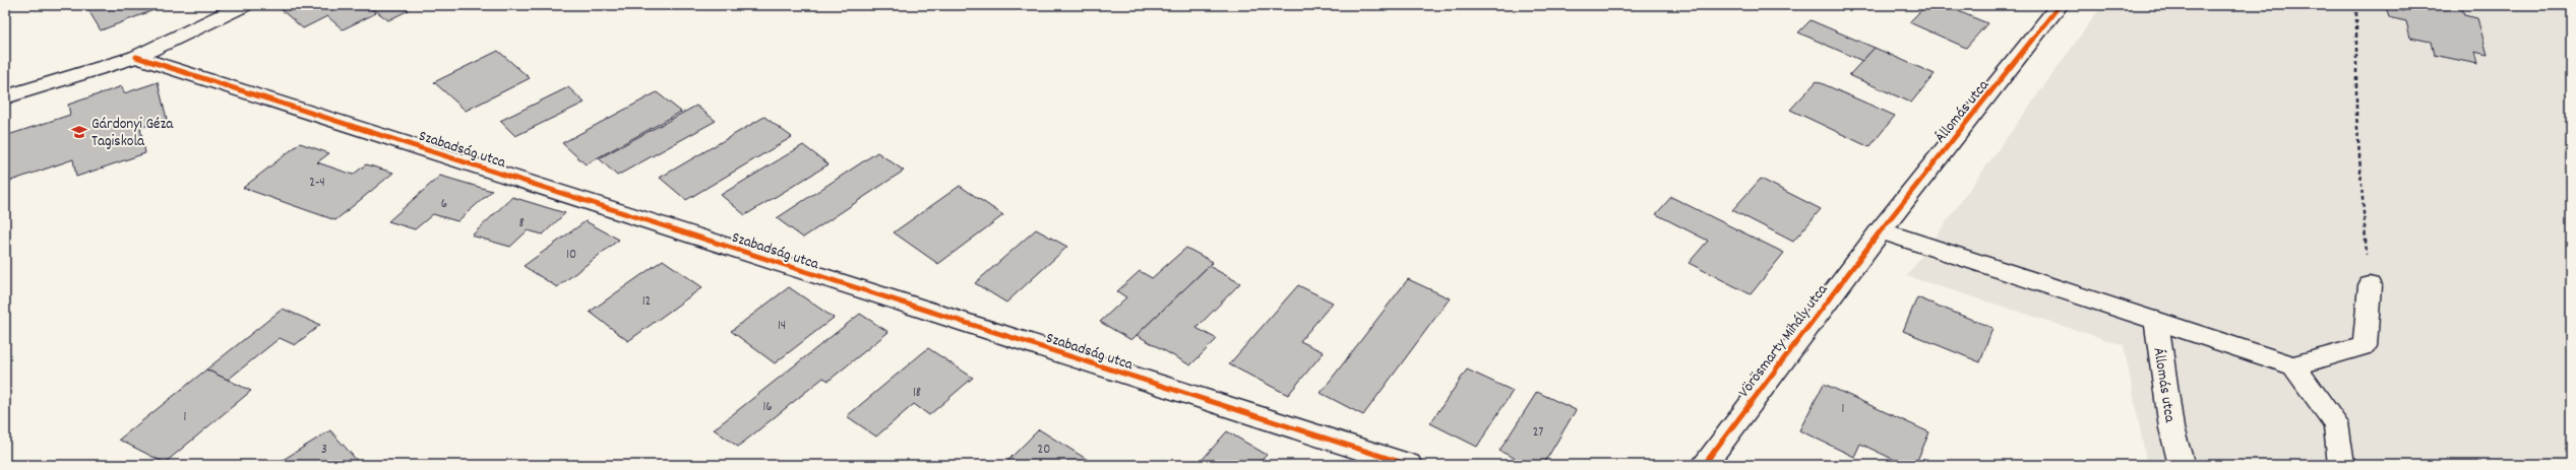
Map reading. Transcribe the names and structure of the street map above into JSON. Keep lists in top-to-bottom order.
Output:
{
  "streets": {
    "street": ["Állomás utca", "Szabadság utca", "Vörösmarty Mihály utca"]
  },
  "crossings": [
    ["Állomás utca", "Vörösmarty Mihály utca"]
  ],
  "places": {
    "school or university": ["Gárdonyi Géza Tagiskola"]
  },
  "house_numbers": [
    "2-4",
    "6",
    "8",
    "10",
    "12",
    "14",
    "18",
    "16",
    "1",
    "1",
    "27",
    "3",
    "20"
  ]
}
